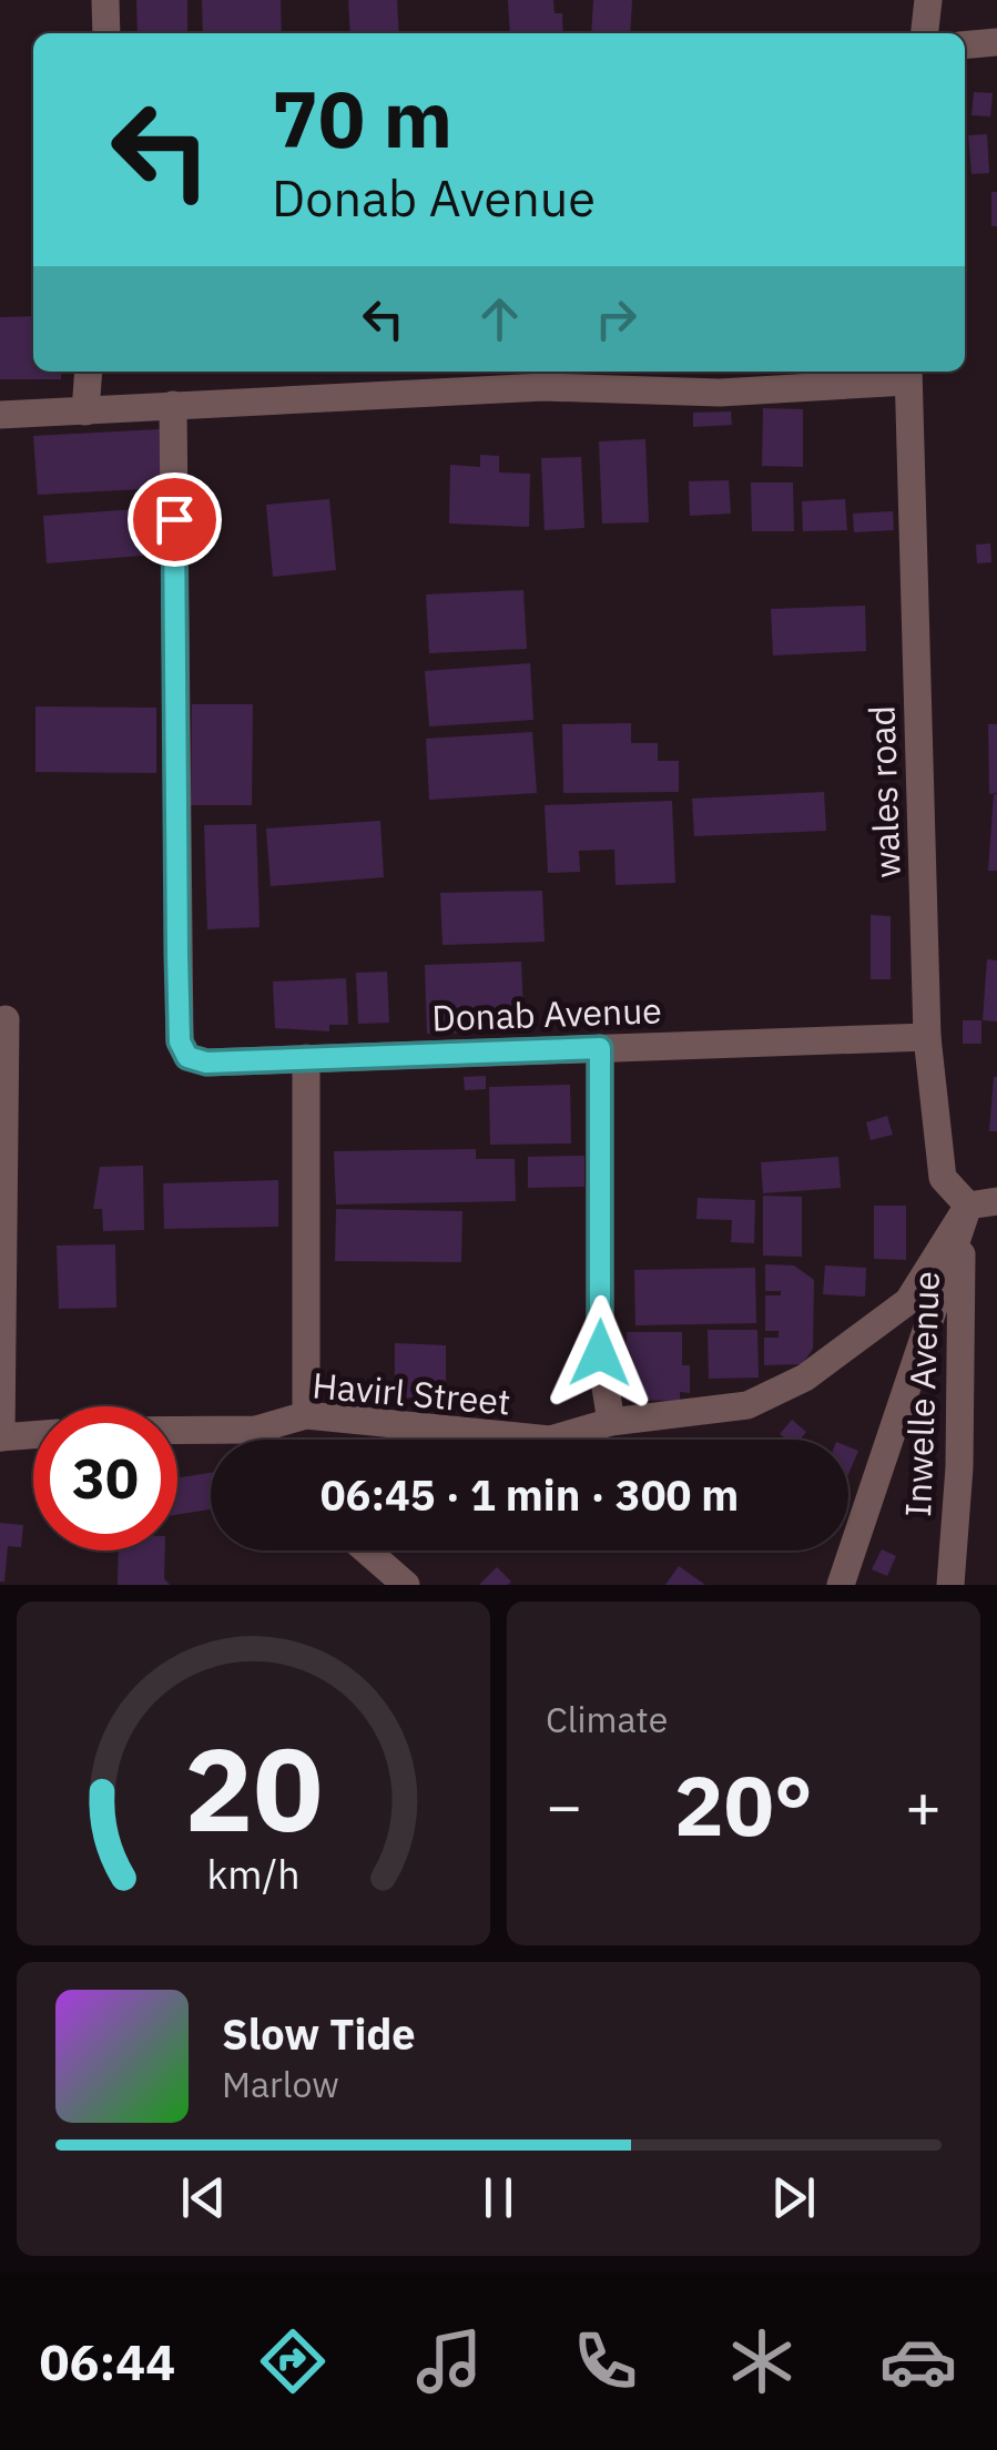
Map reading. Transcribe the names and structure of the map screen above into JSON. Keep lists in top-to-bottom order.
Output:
{
  "streets": {
    "street": [
      "wales road",
      "Donab Avenue",
      "Havirl Street",
      "Inwelle Avenue"
    ]
  },
  "crossings": [
    ["wales road", "Donab Avenue"],
    ["wales road", "Havirl Street"],
    ["wales road", "Inwelle Avenue"],
    ["Havirl Street", "Inwelle Avenue"]
  ],
  "page": {
    "turn": ["70 m", "Donab Avenue"],
    "limit": "30",
    "trip": "06:45 · 1 min · 300 m",
    "tile": "Climate",
    "heat": ["−", "20°", "+"],
    "song": ["Slow Tide", "Marlow"],
    "tabs": "06:44",
    "gauge": ["20", "km/h"]
  }
}
